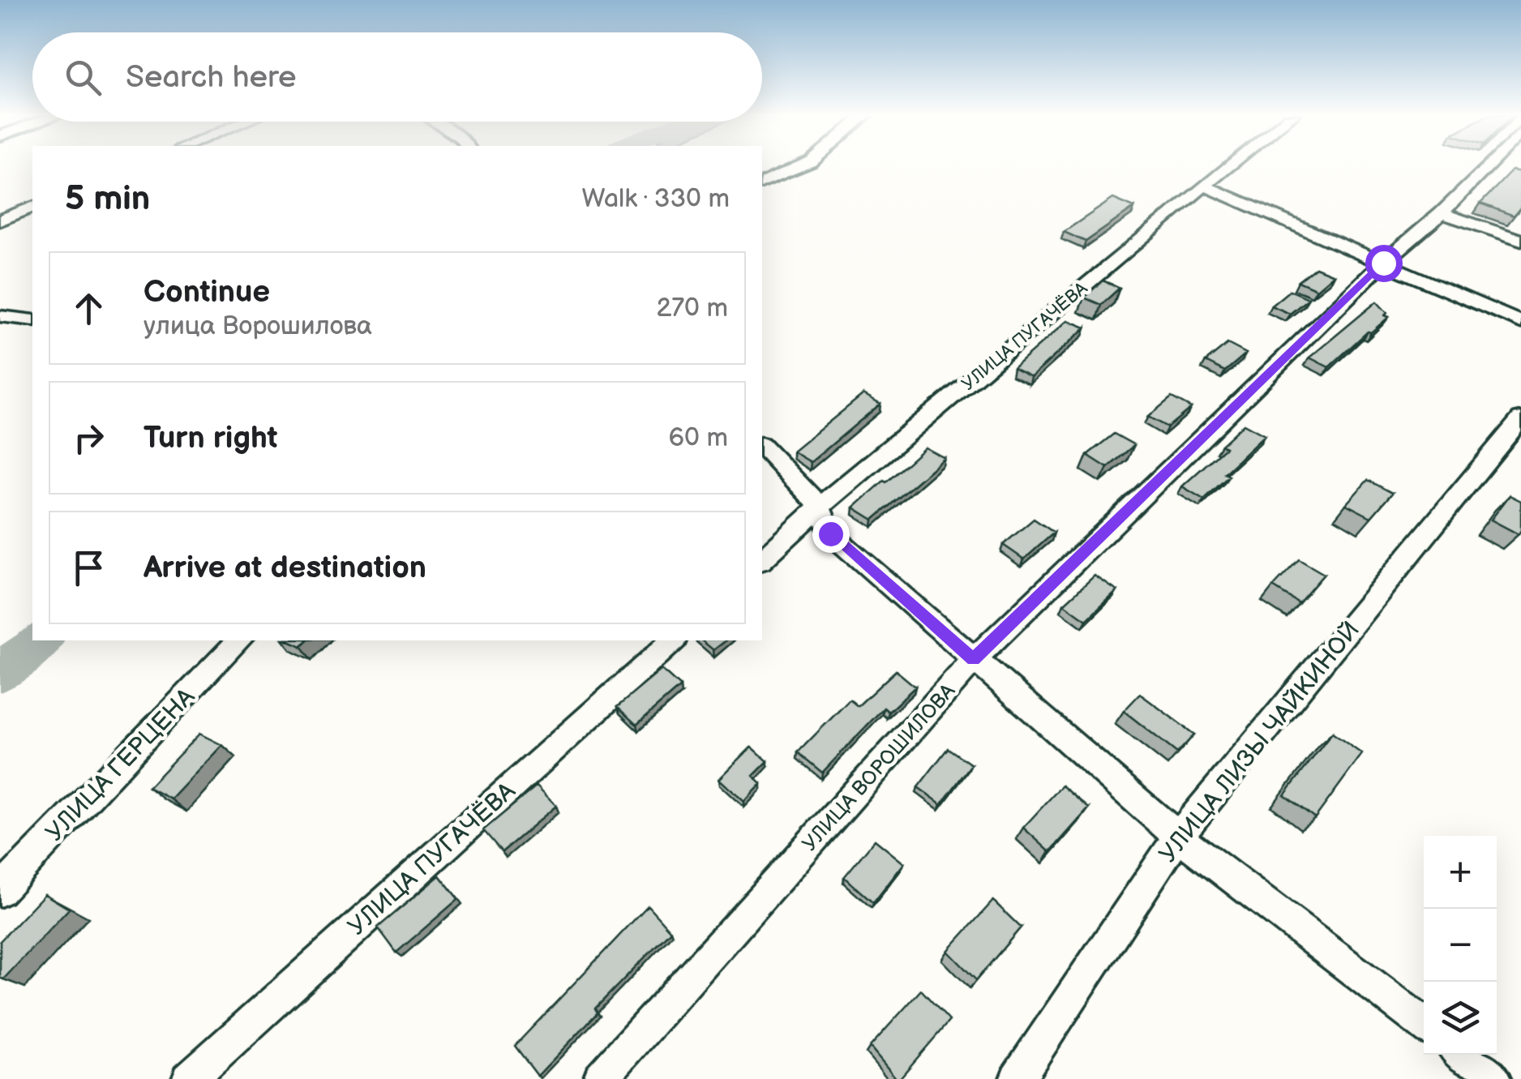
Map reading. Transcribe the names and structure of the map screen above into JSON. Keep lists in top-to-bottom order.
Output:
{
  "streets": {
    "street": [
      "УЛИЦА ПУГАЧЁВА",
      "УЛИЦА ЛИЗЫ ЧАЙКИНОЙ",
      "УЛИЦА ГЕРЦЕНА",
      "УЛИЦА ВОРОШИЛОВА"
    ]
  },
  "page": {
    "search": "Search here",
    "heading": ["5 min", "Walk · 330 m"],
    "list": [
      ["Continue", "улица Ворошилова", "270 m"],
      ["Turn right", "60 m"],
      "Arrive at destination"
    ],
    "map_buttons": ["+", "−"]
  }
}
